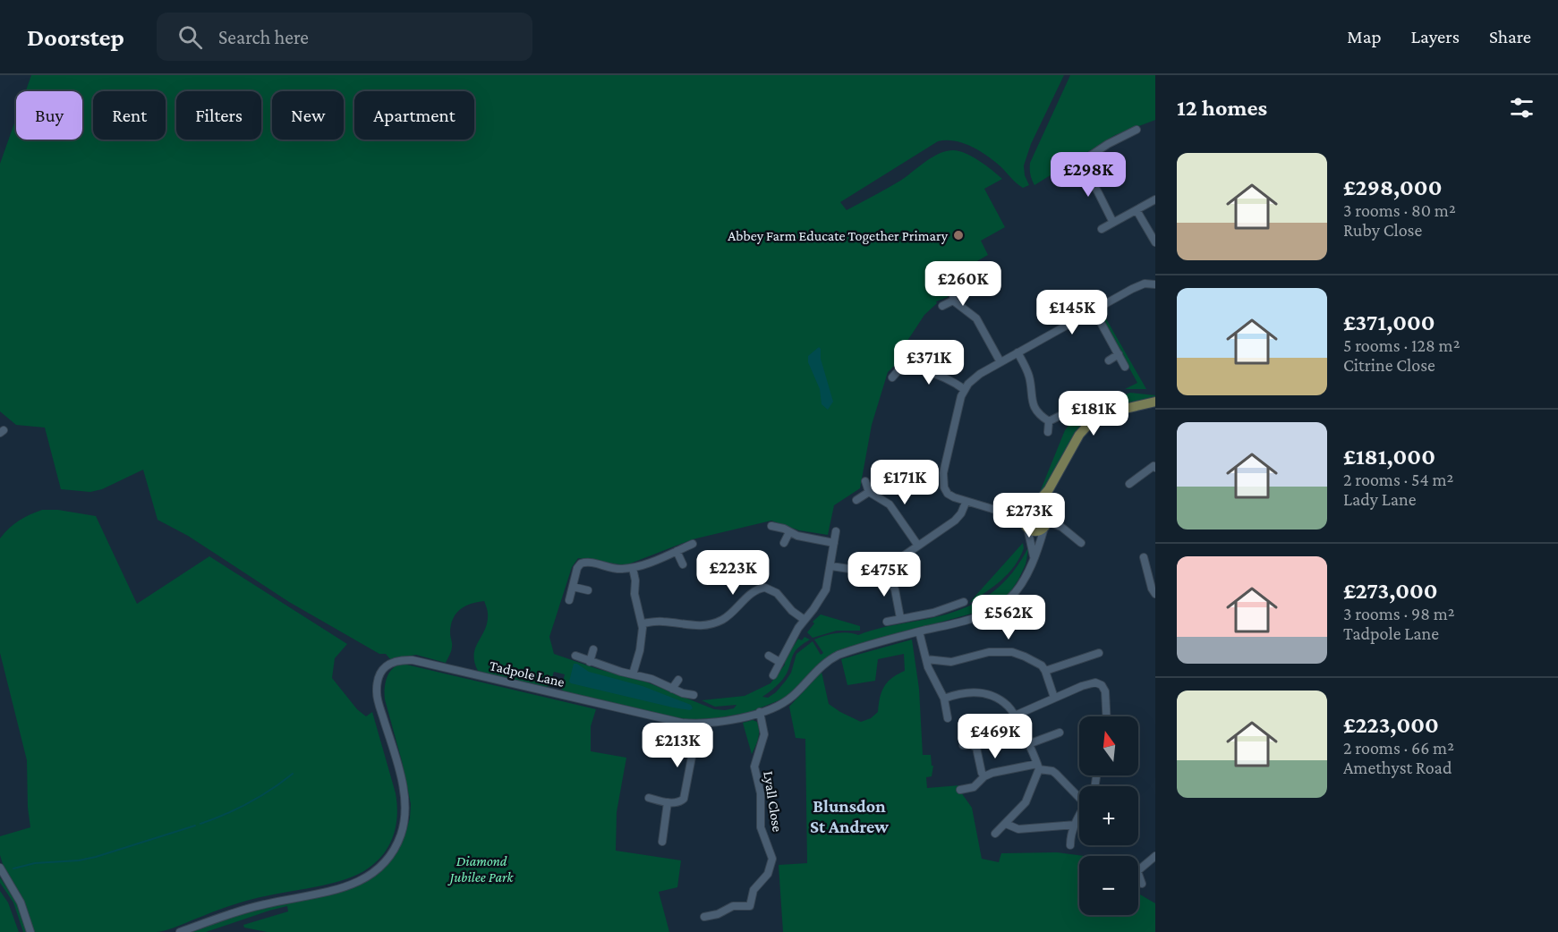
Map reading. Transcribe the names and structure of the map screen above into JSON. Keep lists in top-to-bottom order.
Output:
{
  "streets": {
    "street": ["Tadpole Lane", "Lyall Close"]
  },
  "crossings": [
    ["Tadpole Lane", "Lyall Close"]
  ],
  "districts": ["Blunsdon St Andrew"],
  "parks": ["Diamond Jubilee Park"],
  "places": ["Abbey Farm Educate Together Primary"],
  "north": "top",
  "page": {
    "header": "Doorstep",
    "search": "Search here",
    "nav": ["Map", "Layers", "Share"],
    "heading": "12 homes",
    "chip": [
      "Buy",
      "Rent",
      "Filters",
      "New",
      "Apartment"
    ],
    "list": [
      {
        "name": "£298,000",
        "note": "3 rooms · 80 m² · Ruby Close"
      },
      {
        "name": "£371,000",
        "note": "5 rooms · 128 m² · Citrine Close"
      },
      {
        "name": "£181,000",
        "note": "2 rooms · 54 m² · Lady Lane"
      },
      {
        "name": "£273,000",
        "note": "3 rooms · 98 m² · Tadpole Lane"
      },
      {
        "name": "£223,000",
        "note": "2 rooms · 66 m² · Amethyst Road"
      }
    ],
    "price": [
      "£298K",
      "£260K",
      "£145K",
      "£371K",
      "£181K",
      "£171K",
      "£273K",
      "£223K",
      "£475K",
      "£562K",
      "£469K",
      "£213K"
    ],
    "map_buttons": ["+", "−"]
  }
}
